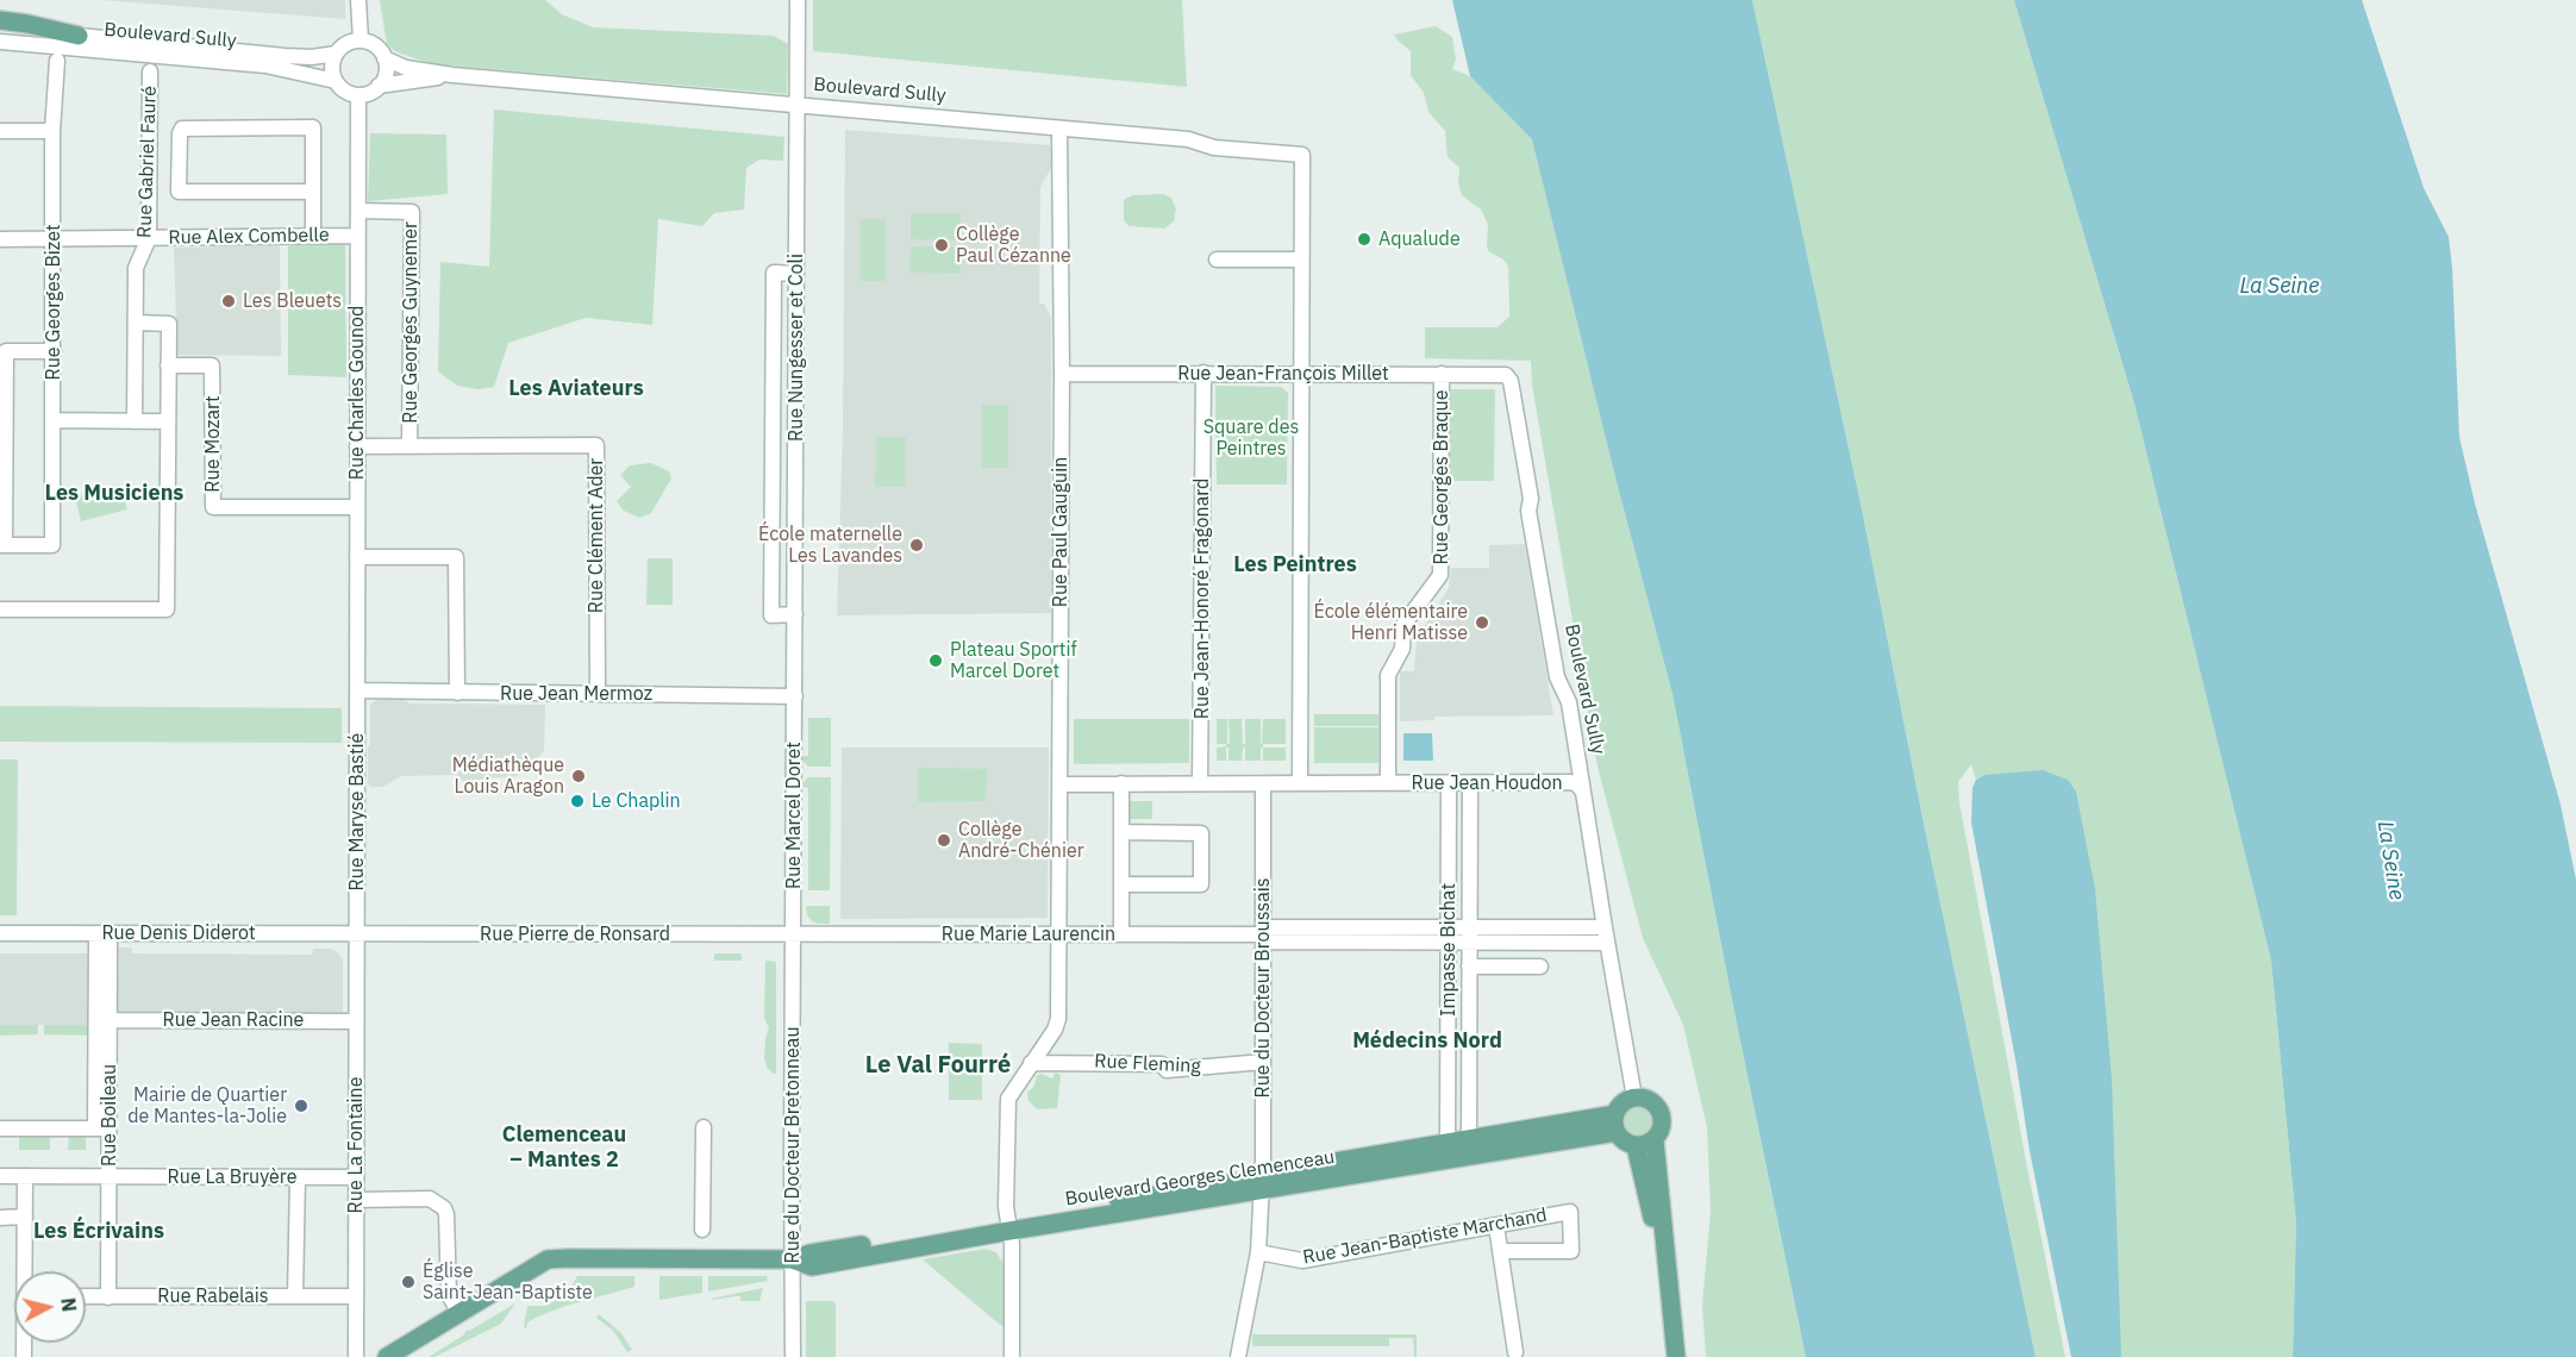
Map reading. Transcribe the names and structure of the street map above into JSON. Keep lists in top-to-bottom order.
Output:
{
  "streets": {
    "main road": ["Boulevard Georges Clemenceau"],
    "street": [
      "Boulevard Sully",
      "Rue Gabriel Fauré",
      "Rue Alex Combelle",
      "Rue Georges Bizet",
      "Rue Georges Guynemer",
      "Rue Nungesser et Coli",
      "Rue Jean-François Millet",
      "Rue Charles Gounod",
      "Rue Mozart",
      "Rue Georges Braque",
      "Rue Paul Gauguin",
      "Rue Clément Ader",
      "Rue Jean-Honoré Fragonard",
      "Rue Jean Mermoz",
      "Rue Jean Houdon",
      "Rue Maryse Bastié",
      "Rue Marcel Doret",
      "Rue Denis Diderot",
      "Rue Pierre de Ronsard",
      "Rue Marie Laurencin",
      "Impasse Bichat",
      "Rue du Docteur Broussais",
      "Rue Jean Racine",
      "Rue Fleming",
      "Rue Boileau",
      "Rue La Fontaine",
      "Rue du Docteur Bretonneau",
      "Rue La Bruyère",
      "Rue Jean-Baptiste Marchand",
      "Rue Rabelais"
    ]
  },
  "crossings": [
    ["Boulevard Sully", "Rue Nungesser et Coli"],
    ["Boulevard Sully", "Rue Jean-François Millet"],
    ["Boulevard Sully", "Rue Charles Gounod"],
    ["Boulevard Sully", "Rue Paul Gauguin"],
    ["Boulevard Sully", "Rue Jean Houdon"],
    ["Boulevard Sully", "Boulevard Georges Clemenceau"],
    ["Rue Gabriel Fauré", "Rue Alex Combelle"],
    ["Rue Alex Combelle", "Rue Georges Bizet"],
    ["Rue Alex Combelle", "Rue Charles Gounod"],
    ["Rue Georges Guynemer", "Rue Charles Gounod"],
    ["Rue Georges Guynemer", "Rue Clément Ader"],
    ["Rue Nungesser et Coli", "Rue Jean Mermoz"],
    ["Rue Nungesser et Coli", "Rue Marcel Doret"],
    ["Rue Jean-François Millet", "Rue Georges Braque"],
    ["Rue Jean-François Millet", "Rue Paul Gauguin"],
    ["Rue Jean-François Millet", "Rue Jean-Honoré Fragonard"],
    ["Rue Charles Gounod", "Rue Mozart"],
    ["Rue Charles Gounod", "Rue Clément Ader"],
    ["Rue Charles Gounod", "Rue Jean Mermoz"],
    ["Rue Charles Gounod", "Rue Maryse Bastié"],
    ["Rue Georges Braque", "Rue Jean Houdon"],
    ["Rue Paul Gauguin", "Rue Marie Laurencin"],
    ["Rue Paul Gauguin", "Rue Fleming"],
    ["Rue Paul Gauguin", "Boulevard Georges Clemenceau"],
    ["Rue Clément Ader", "Rue Jean Mermoz"],
    ["Rue Jean Mermoz", "Rue Maryse Bastié"],
    ["Rue Jean Mermoz", "Rue Marcel Doret"],
    ["Rue Jean Houdon", "Impasse Bichat"],
    ["Rue Maryse Bastié", "Rue Denis Diderot"],
    ["Rue Maryse Bastié", "Rue Pierre de Ronsard"],
    ["Rue Maryse Bastié", "Rue La Fontaine"],
    ["Rue Marcel Doret", "Rue Pierre de Ronsard"],
    ["Rue Marcel Doret", "Rue Marie Laurencin"],
    ["Rue Marcel Doret", "Rue du Docteur Bretonneau"],
    ["Rue Denis Diderot", "Rue Pierre de Ronsard"],
    ["Rue Denis Diderot", "Rue Boileau"],
    ["Rue Denis Diderot", "Rue La Fontaine"],
    ["Rue Pierre de Ronsard", "Rue Marie Laurencin"],
    ["Rue Pierre de Ronsard", "Rue La Fontaine"],
    ["Rue Pierre de Ronsard", "Rue du Docteur Bretonneau"],
    ["Rue Marie Laurencin", "Rue du Docteur Broussais"],
    ["Rue Marie Laurencin", "Rue du Docteur Bretonneau"],
    ["Impasse Bichat", "Boulevard Georges Clemenceau"],
    ["Rue du Docteur Broussais", "Rue Fleming"],
    ["Rue du Docteur Broussais", "Boulevard Georges Clemenceau"],
    ["Rue Jean Racine", "Rue Boileau"],
    ["Rue Jean Racine", "Rue La Fontaine"],
    ["Rue Boileau", "Rue La Bruyère"],
    ["Rue Boileau", "Rue Rabelais"],
    ["Rue La Fontaine", "Rue La Bruyère"],
    ["Rue La Fontaine", "Rue Rabelais"],
    ["Rue du Docteur Bretonneau", "Boulevard Georges Clemenceau"]
  ],
  "districts": [
    "Les Aviateurs",
    "Les Musiciens",
    "Les Peintres",
    "Médecins Nord",
    "Le Val Fourré",
    "Clemenceau – Mantes 2",
    "Les Écrivains"
  ],
  "water": ["La Seine"],
  "parks": ["Square des Peintres"],
  "places": [
    "Aqualude",
    "Collège Paul Cézanne",
    "Les Bleuets",
    "École maternelle Les Lavandes",
    "École élémentaire Henri Matisse",
    "Plateau Sportif Marcel Doret",
    "Médiathèque Louis Aragon",
    "Le Chaplin",
    "Collège André-Chénier",
    "Mairie de Quartier de Mantes-la-Jolie",
    "Église Saint-Jean-Baptiste"
  ],
  "north": "right"
}
